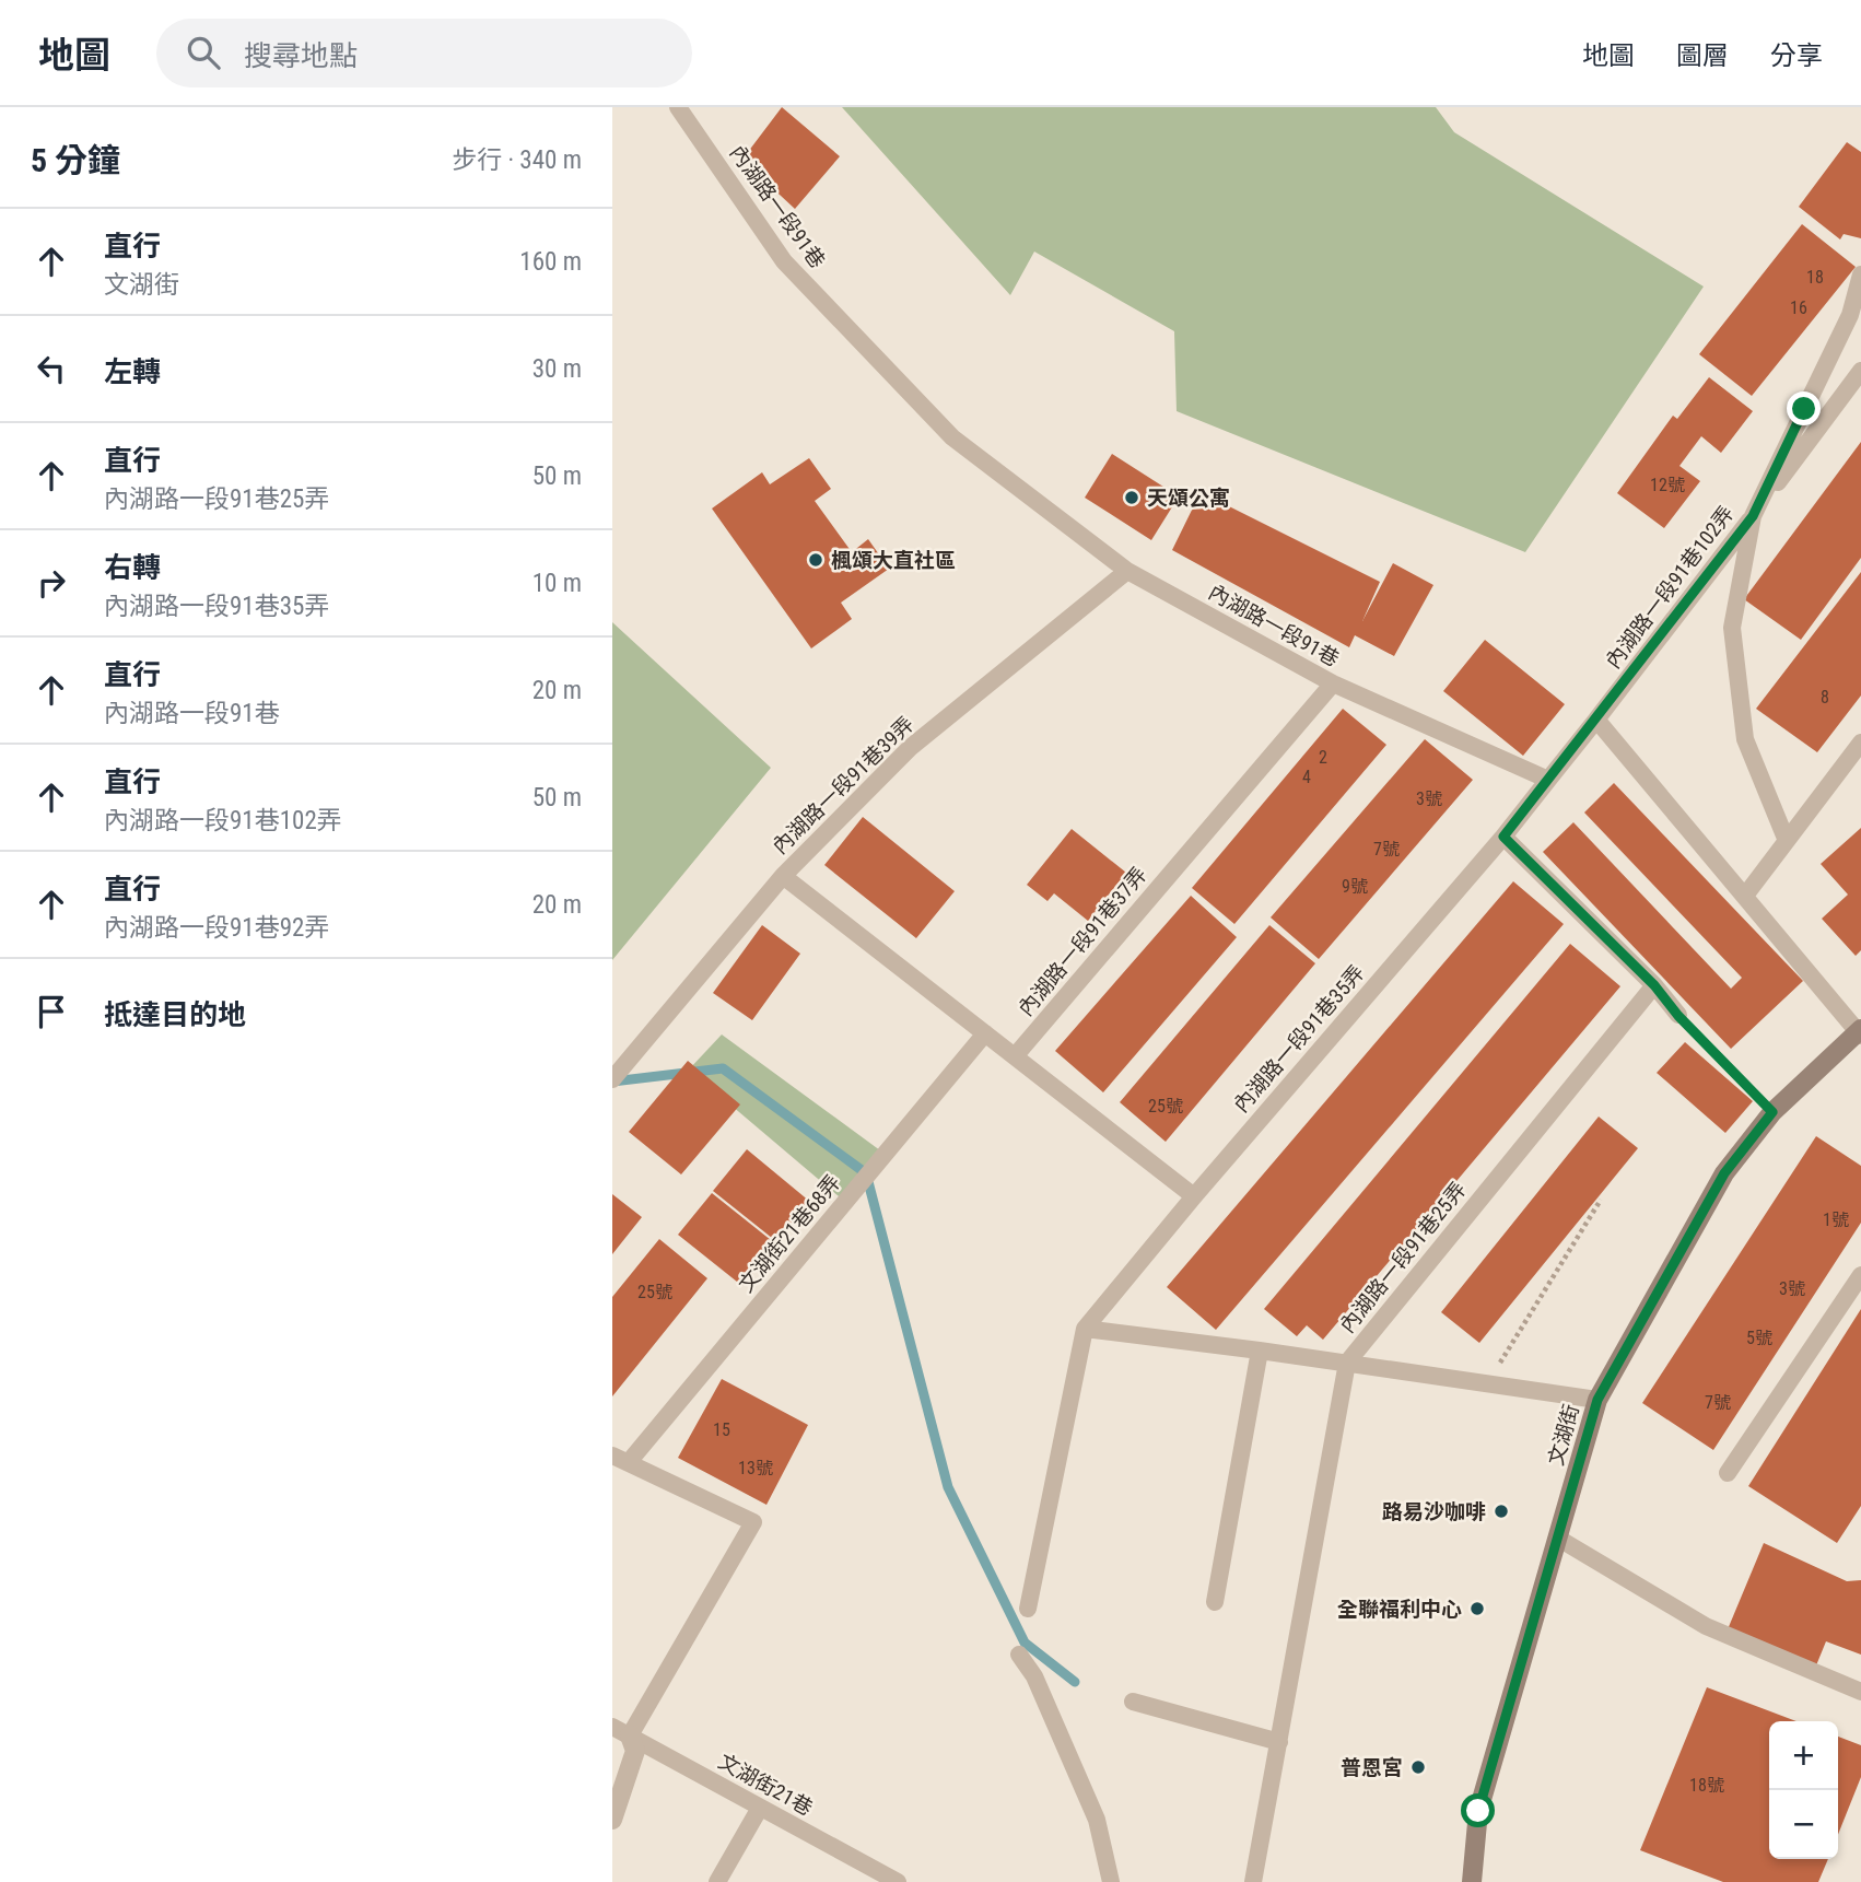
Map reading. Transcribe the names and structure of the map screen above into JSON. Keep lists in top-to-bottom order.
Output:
{
  "streets": {
    "street": ["文湖街"],
    "lane": [
      "內湖路一段91巷",
      "內湖路一段91巷102弄",
      "內湖路一段91巷39弄",
      "內湖路一段91巷37弄",
      "內湖路一段91巷35弄",
      "文湖街21巷68弄",
      "內湖路一段91巷25弄",
      "文湖街21巷"
    ]
  },
  "crossings": [
    ["內湖路一段91巷", "內湖路一段91巷39弄"],
    ["內湖路一段91巷", "內湖路一段91巷37弄"],
    ["內湖路一段91巷", "內湖路一段91巷35弄"],
    ["內湖路一段91巷39弄", "內湖路一段91巷37弄"],
    ["內湖路一段91巷39弄", "文湖街21巷68弄"],
    ["文湖街21巷68弄", "文湖街21巷"],
    ["內湖路一段91巷25弄", "文湖街"]
  ],
  "places": [
    "天頌公寓",
    "楓頌大直社區",
    "路易沙咖啡",
    "全聯福利中心",
    "普恩宮"
  ],
  "house_numbers": [
    "18",
    "16",
    "12號",
    "8",
    "2",
    "4",
    "3號",
    "7號",
    "9號",
    "25號",
    "1號",
    "3號",
    "25號",
    "5號",
    "7號",
    "15",
    "13號",
    "18號"
  ],
  "page": {
    "header": "地圖",
    "search": "搜尋地點",
    "nav": ["地圖", "圖層", "分享"],
    "heading": ["5 分鐘", "步行 · 340 m"],
    "list": [
      ["直行", "文湖街", "160 m"],
      ["左轉", "30 m"],
      ["直行", "內湖路一段91巷25弄", "50 m"],
      ["右轉", "內湖路一段91巷35弄", "10 m"],
      ["直行", "內湖路一段91巷", "20 m"],
      ["直行", "內湖路一段91巷102弄", "50 m"],
      ["直行", "內湖路一段91巷92弄", "20 m"],
      "抵達目的地"
    ],
    "map_buttons": ["+", "−"]
  }
}
